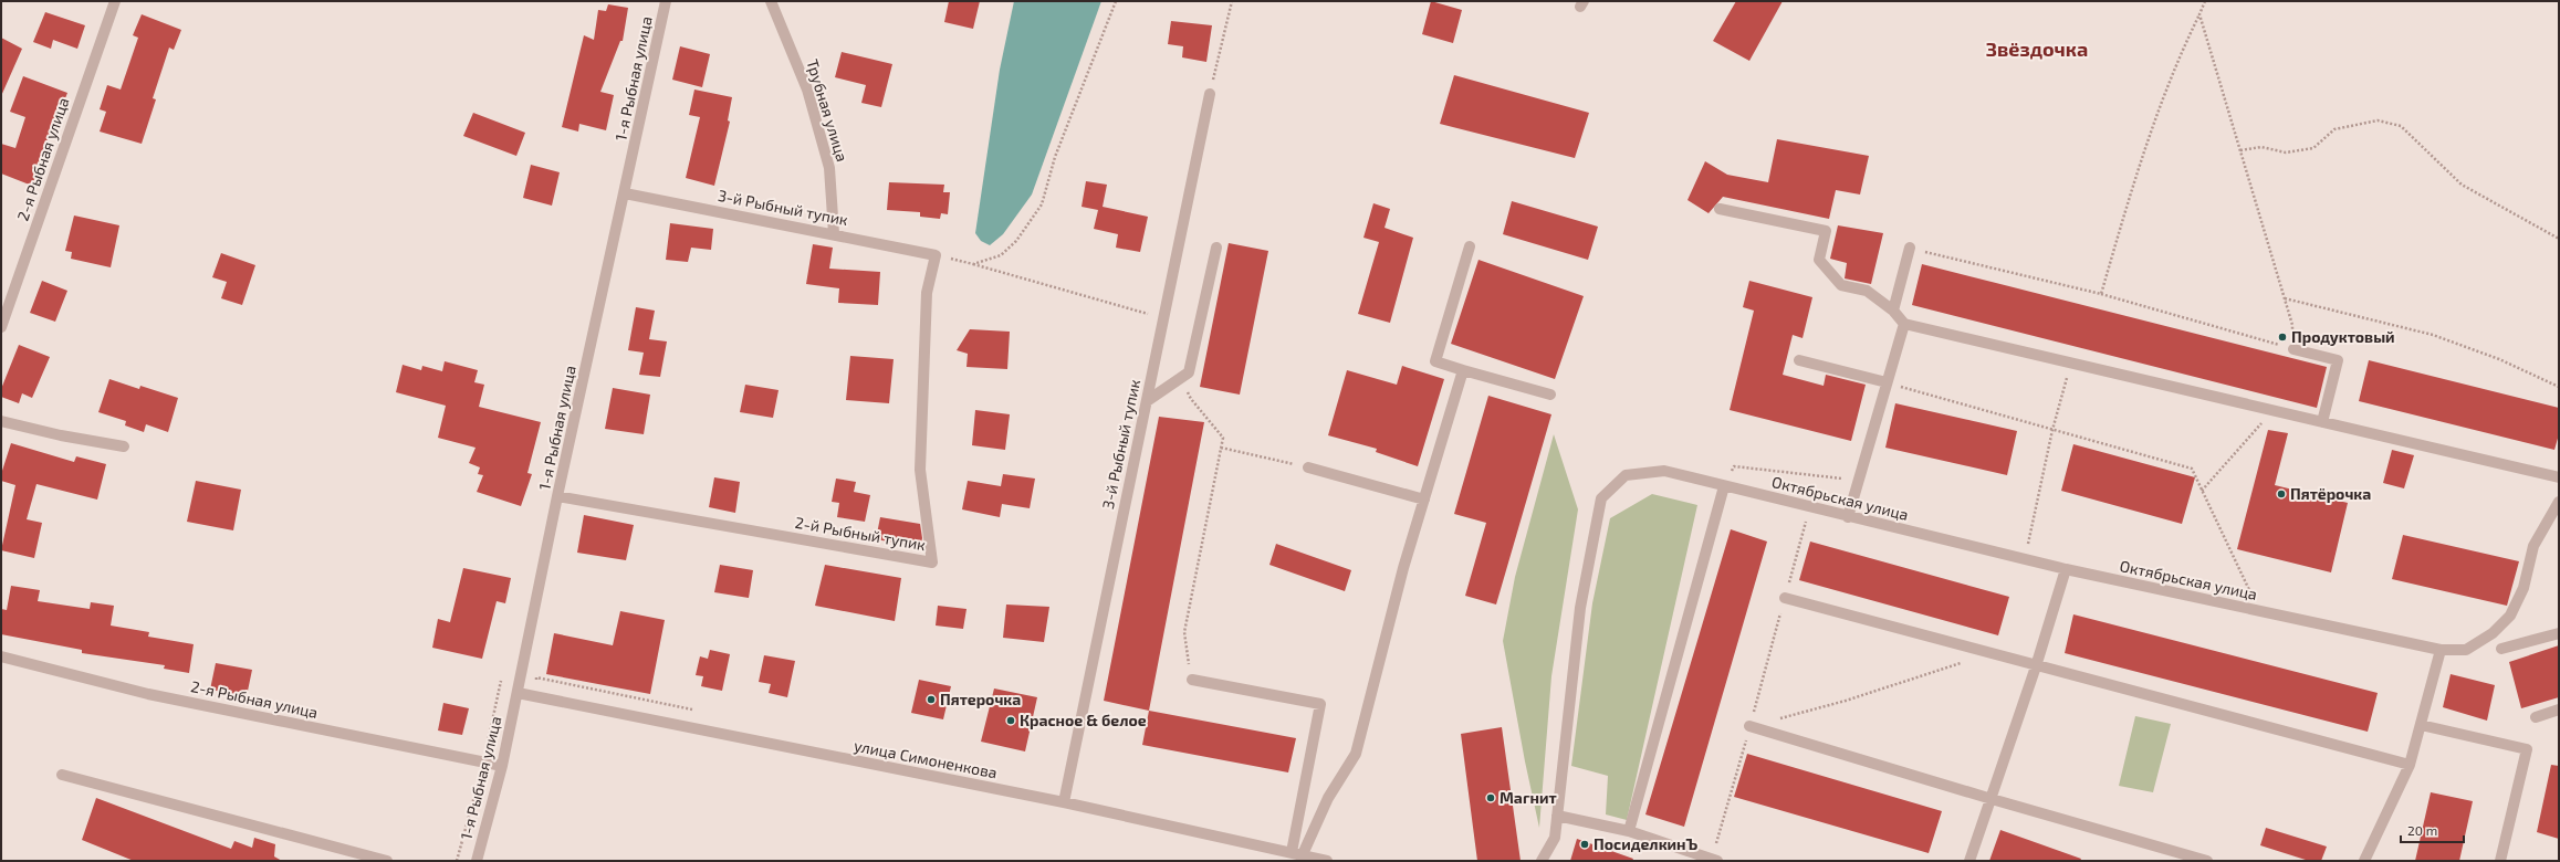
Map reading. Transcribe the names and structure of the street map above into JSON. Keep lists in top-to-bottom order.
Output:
{
  "streets": {
    "street": [
      "1-я Рыбная улица",
      "Трубная улица",
      "2-я Рыбная улица",
      "3-й Рыбный тупик",
      "Октябрьская улица",
      "2-й Рыбный тупик",
      "улица Симоненкова"
    ]
  },
  "crossings": [
    ["1-я Рыбная улица", "2-я Рыбная улица"],
    ["1-я Рыбная улица", "3-й Рыбный тупик"],
    ["1-я Рыбная улица", "2-й Рыбный тупик"],
    ["1-я Рыбная улица", "улица Симоненкова"],
    ["Трубная улица", "3-й Рыбный тупик"],
    ["3-й Рыбный тупик", "2-й Рыбный тупик"],
    ["3-й Рыбный тупик", "улица Симоненкова"]
  ],
  "districts": ["Звёздочка"],
  "places": [
    "Продуктовый",
    "Пятёрочка",
    "Пятерочка",
    "Красное & белое",
    "Магнит",
    "ПосиделкинЪ"
  ],
  "scale_bar": "20 m"
}
